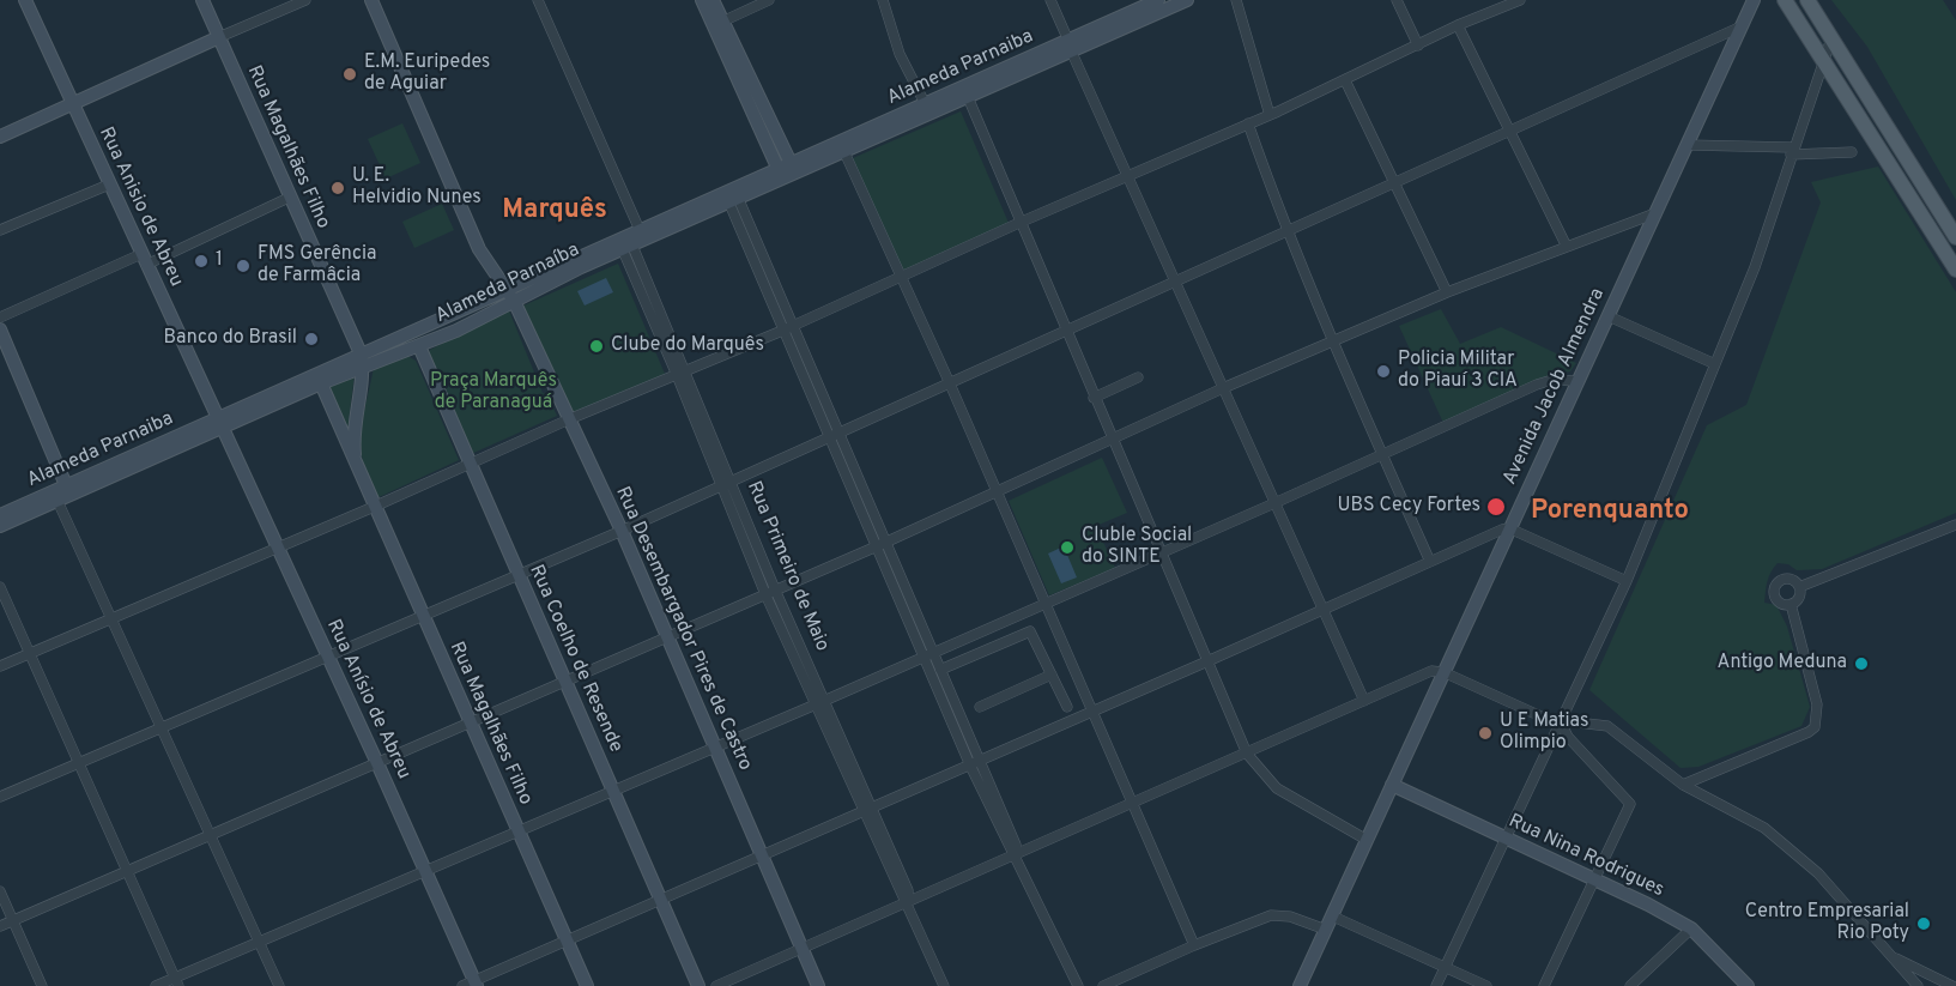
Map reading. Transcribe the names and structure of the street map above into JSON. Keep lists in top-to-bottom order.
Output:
{
  "streets": {
    "main road": [
      "Alameda Parnaiba",
      "Rua Magalhães Filho",
      "Rua Anisio de Abreu",
      "Alameda Parnaíba",
      "Avenida Jacob Almendra",
      "Rua Desembargador Pires de Castro",
      "Rua Coelho de Resende",
      "Rua Anísio de Abreu",
      "Rua Nina Rodrigues"
    ],
    "street": ["Rua Primeiro de Maio"]
  },
  "crossings": [
    ["Alameda Parnaiba", "Rua Anisio de Abreu"],
    ["Alameda Parnaiba", "Alameda Parnaíba"],
    ["Alameda Parnaiba", "Rua Anísio de Abreu"],
    ["Rua Magalhães Filho", "Alameda Parnaíba"],
    ["Rua Anisio de Abreu", "Alameda Parnaíba"],
    ["Rua Anisio de Abreu", "Rua Anísio de Abreu"],
    ["Alameda Parnaíba", "Rua Primeiro de Maio"],
    ["Alameda Parnaíba", "Rua Desembargador Pires de Castro"],
    ["Alameda Parnaíba", "Rua Coelho de Resende"],
    ["Alameda Parnaíba", "Rua Anísio de Abreu"],
    ["Avenida Jacob Almendra", "Rua Nina Rodrigues"]
  ],
  "districts": ["Marquês", "Porenquanto"],
  "parks": ["Praça Marquês de Paranaguá"],
  "places": [
    "E.M. Euripedes de Aguiar",
    "U. E. Helvidio Nunes",
    "1",
    "FMS Gerência de Farmâcia",
    "Banco do Brasil",
    "Clube do Marquês",
    "Policia Militar do Piauí 3 CIA",
    "UBS Cecy Fortes",
    "Cluble Social do SINTE",
    "Antigo Meduna",
    "U E Matias Olimpio",
    "Centro Empresarial Rio Poty"
  ]
}
